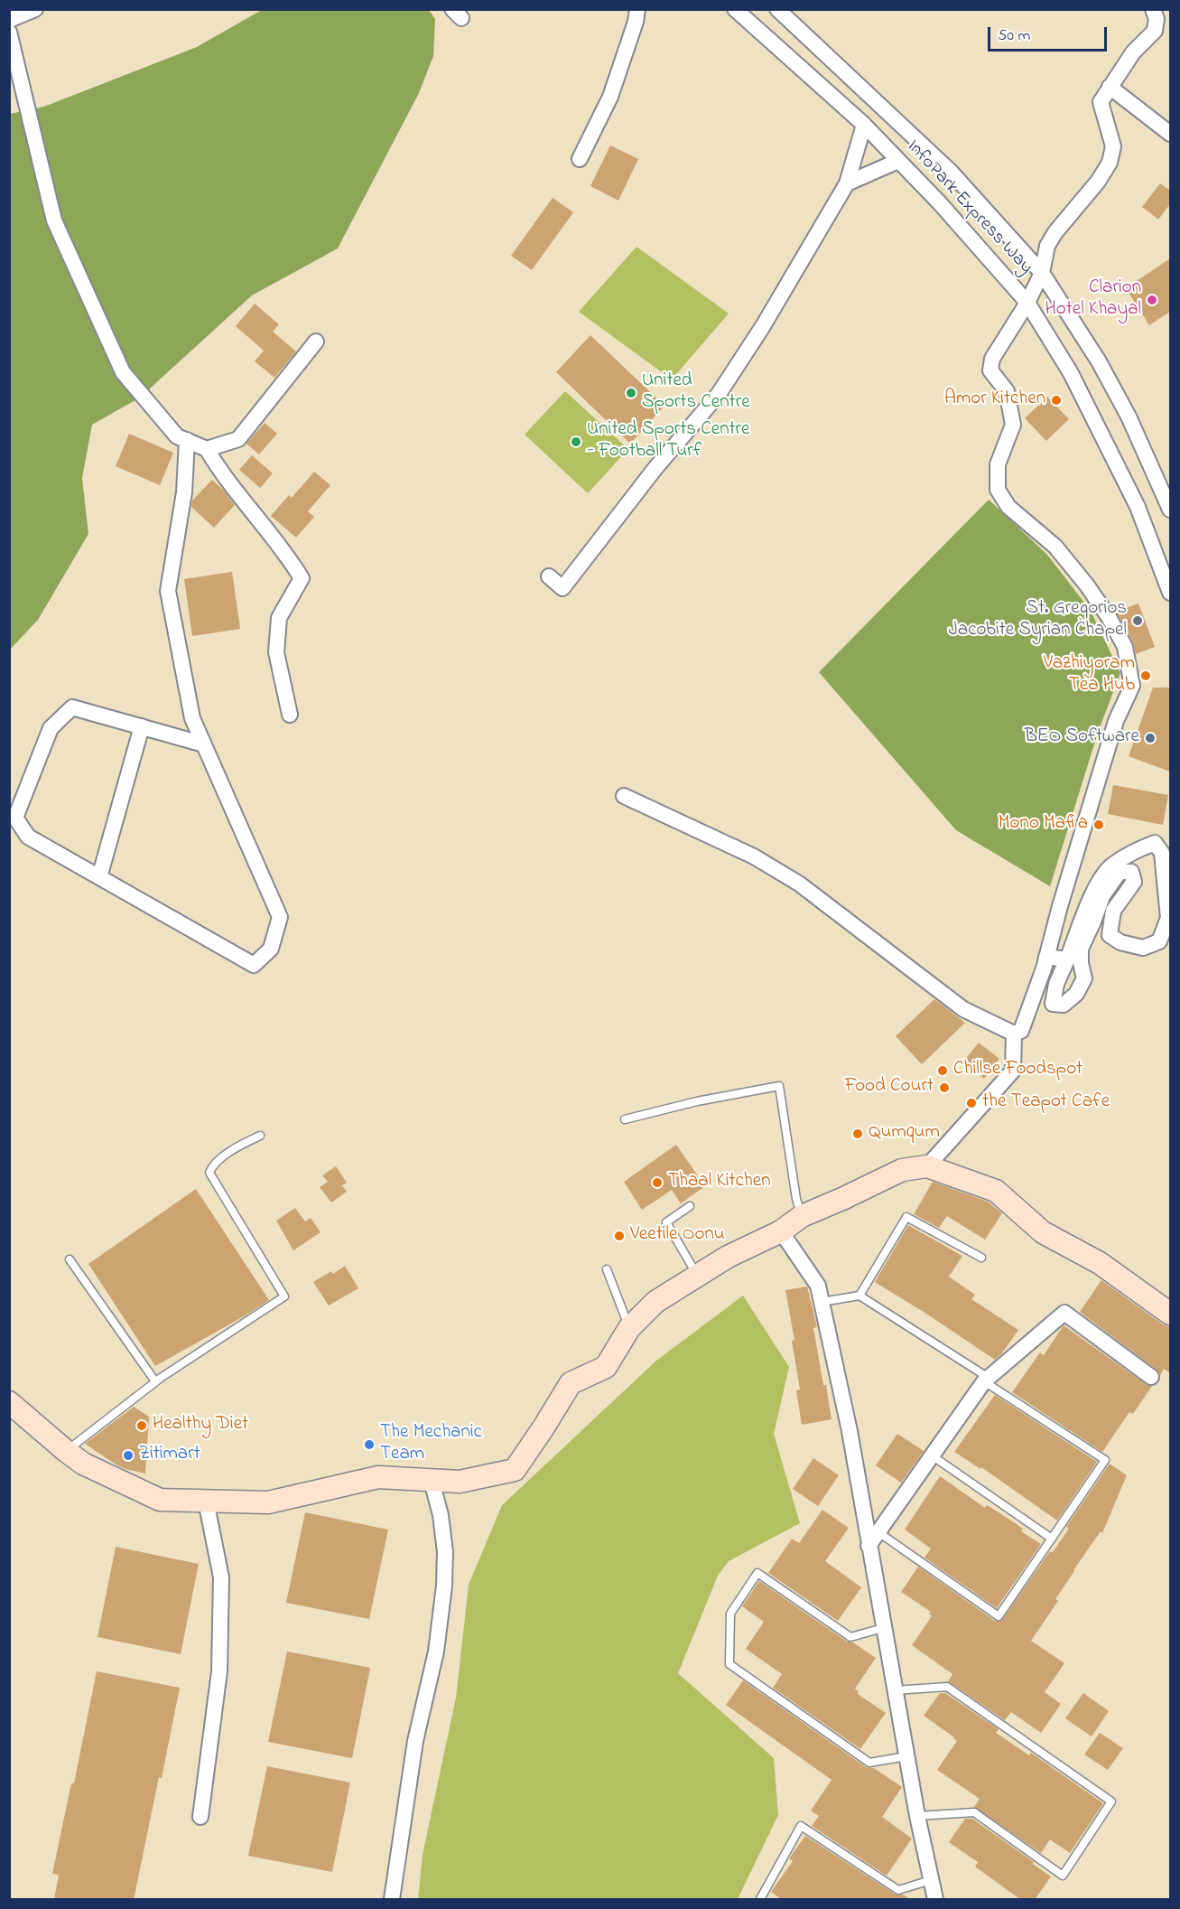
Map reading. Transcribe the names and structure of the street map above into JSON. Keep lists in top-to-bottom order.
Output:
{
  "streets": {
    "street": ["InfoPark Express Way"]
  },
  "places": [
    "Clarion Hotel Khayal",
    "United Sports Centre",
    "Amor Kitchen",
    "United Sports Centre - Football Turf",
    "St. Gregorios Jacobite Syrian Chapel",
    "Vazhiyoram Tea Hub",
    "BEO Software",
    "Mono Mafia",
    "Chillse Foodspot",
    "Food Court",
    "the Teapot Cafe",
    "Qumqum",
    "Thaal Kitchen",
    "Veetile Oonu",
    "Healthy Diet",
    "The Mechanic Team",
    "Zitimart"
  ],
  "scale_bar": "50 m"
}
